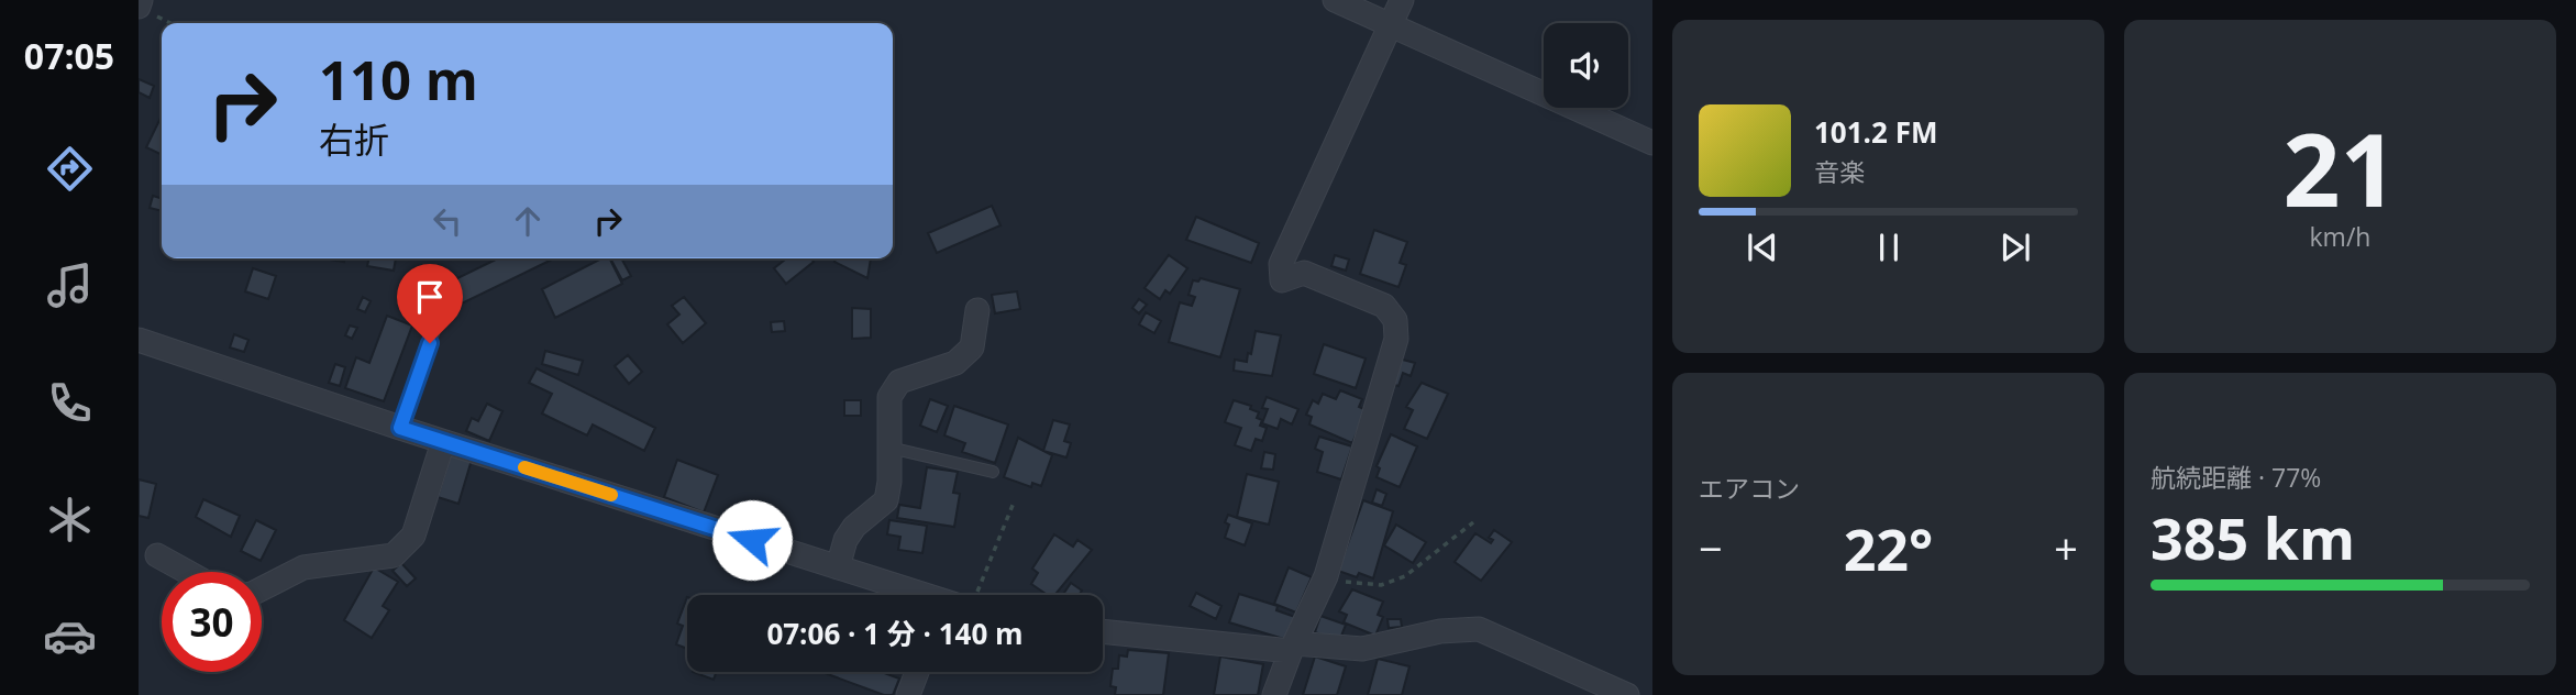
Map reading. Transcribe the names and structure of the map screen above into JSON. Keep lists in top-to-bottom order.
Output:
{
  "page": {
    "tabs": "07:05",
    "tile": [
      ["21", "km/h"],
      "エアコン",
      ["航続距離 · 77%", "385 km"]
    ],
    "turn": ["110 m", "右折"],
    "song": ["101.2 FM", "音楽"],
    "heat": ["−", "22°", "+"],
    "limit": "30",
    "trip": "07:06 · 1 分 · 140 m"
  }
}
